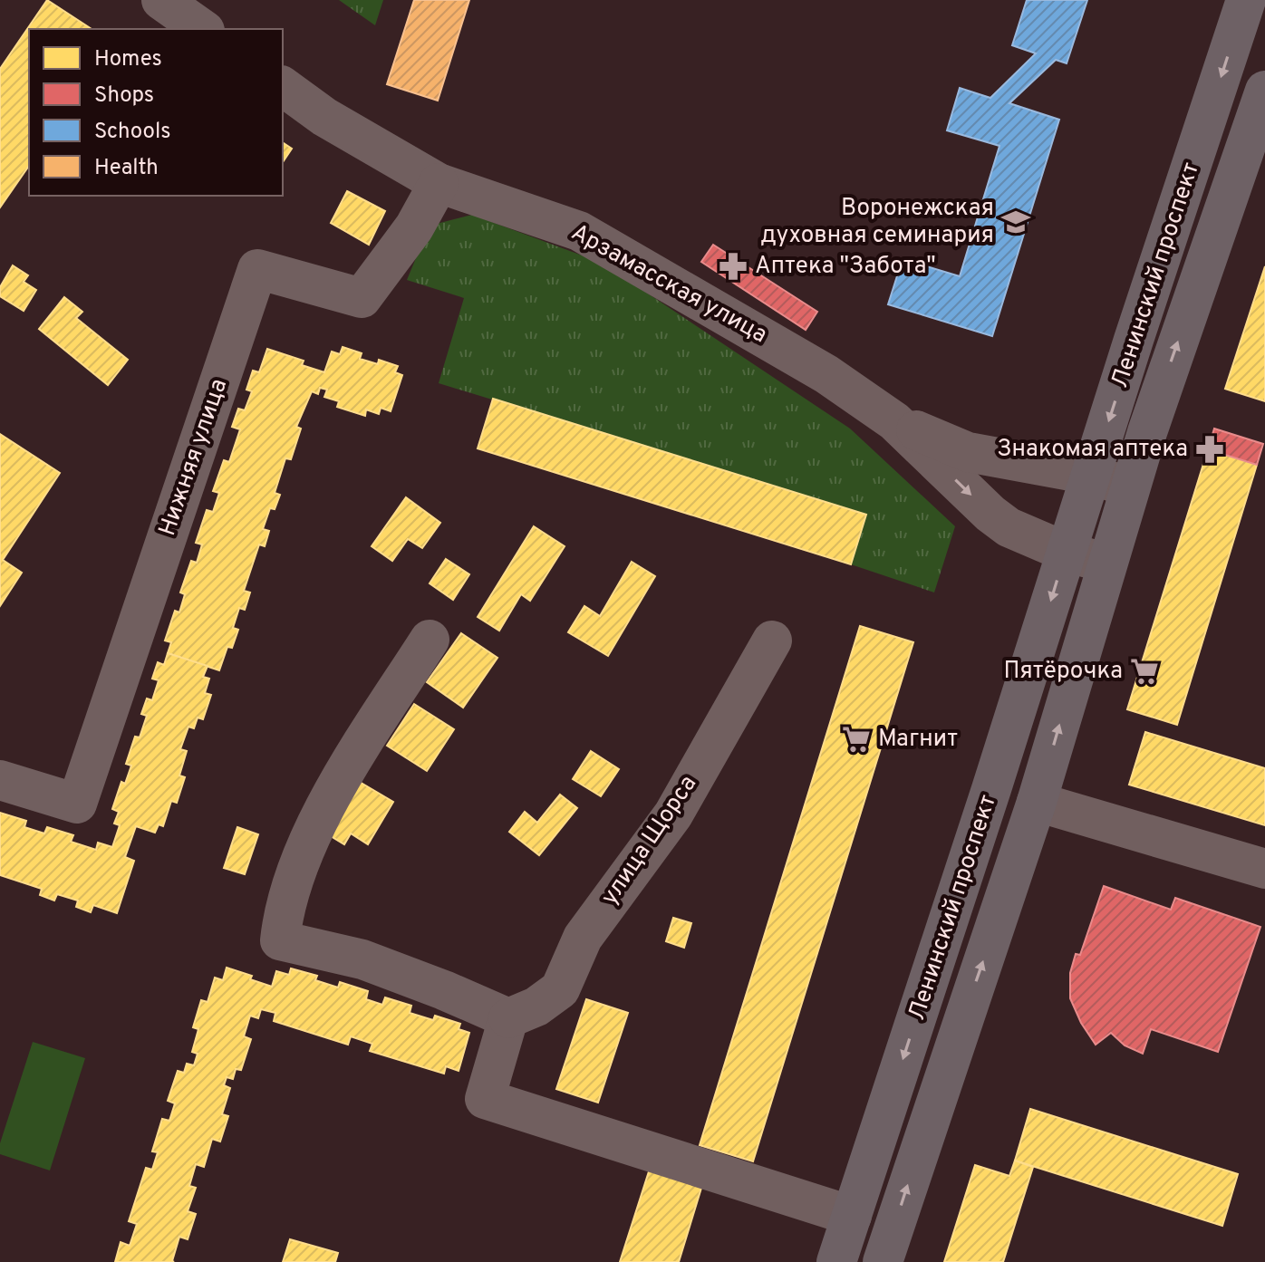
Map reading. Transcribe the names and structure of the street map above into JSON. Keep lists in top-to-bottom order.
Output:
{
  "streets": {
    "main road": ["Ленинский проспект"],
    "street": ["Арзамасская улица", "Нижняя улица", "улица Щорса"]
  },
  "crossings": [
    ["Ленинский проспект", "Арзамасская улица"],
    ["Арзамасская улица", "Нижняя улица"]
  ],
  "places": {
    "school or university": ["Воронежская духовная семинария"],
    "pharmacy": ["Аптека \"Забота\"", "Знакомая аптека"],
    "supermarket": ["Пятёрочка", "Магнит"]
  },
  "legend": [
    "Homes",
    "Shops",
    "Schools",
    "Health"
  ]
}
